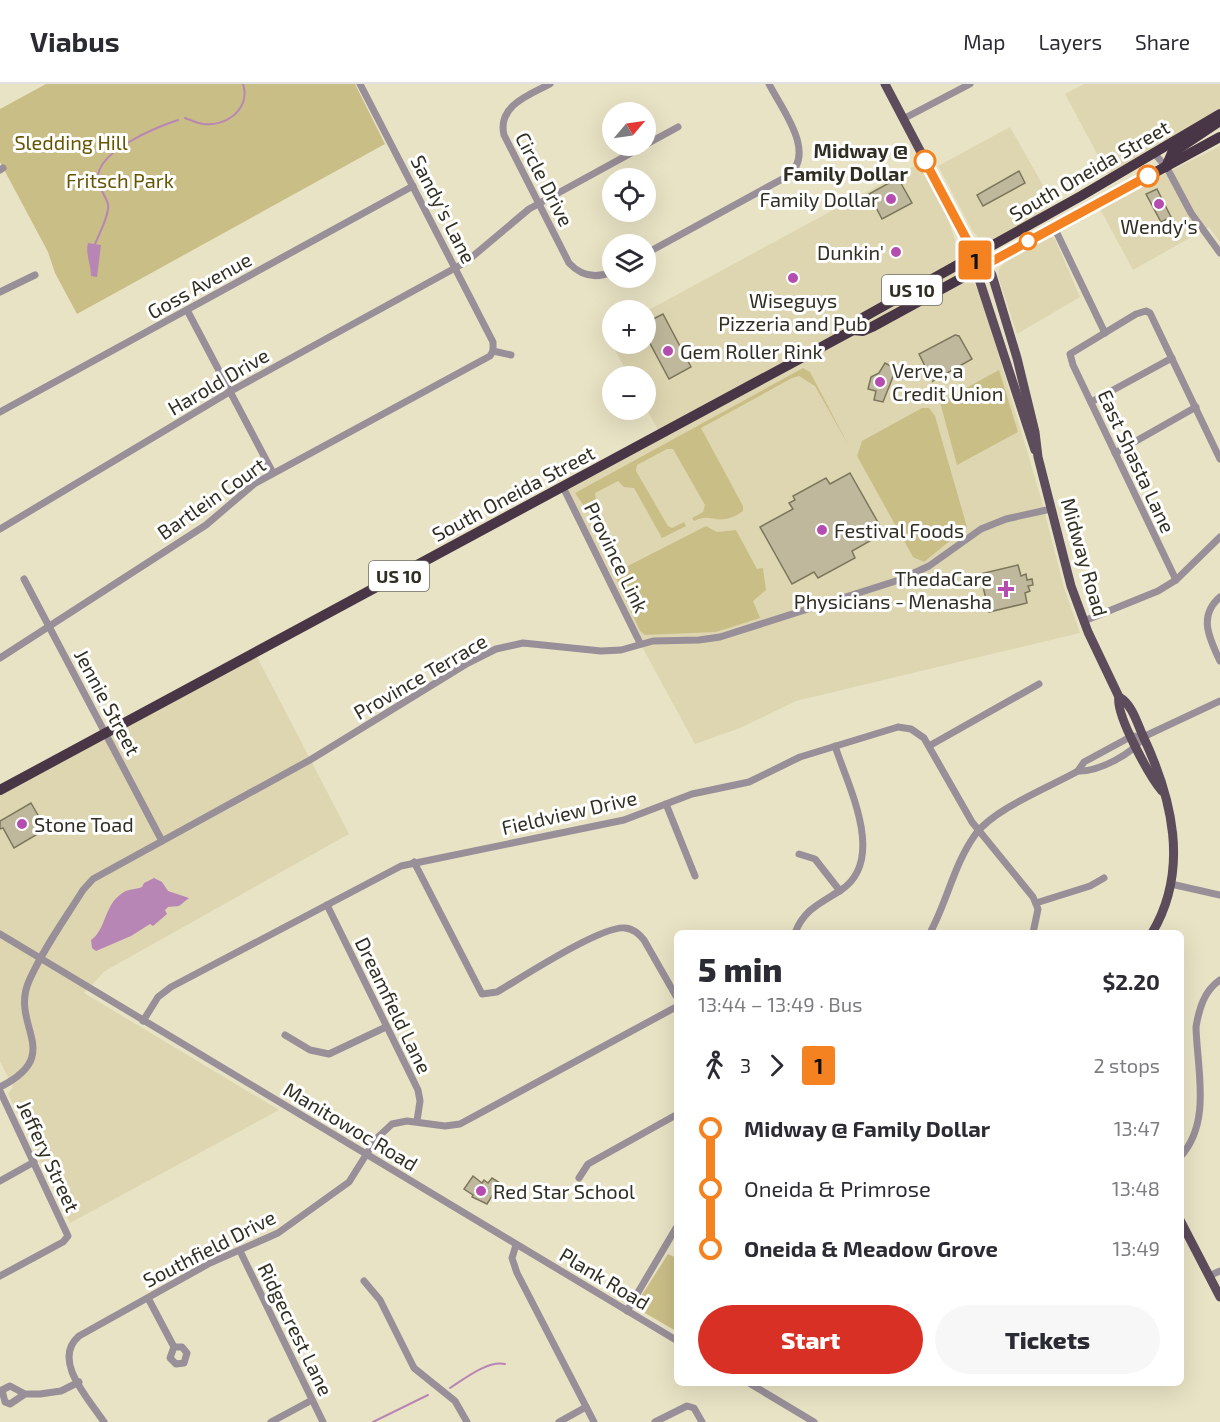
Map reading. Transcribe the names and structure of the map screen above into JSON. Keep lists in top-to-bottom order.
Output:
{
  "streets": {
    "highway": ["South Oneida Street", "US 10"],
    "main road": ["Midway Road"],
    "street": [
      "Circle Drive",
      "Sandy's Lane",
      "Goss Avenue",
      "Harold Drive",
      "East Shasta Lane",
      "Bartlein Court",
      "Province Link",
      "Province Terrace",
      "Jennie Street",
      "Fieldview Drive",
      "Dreamfield Lane",
      "Manitowoc Road",
      "Jeffery Street",
      "Southfield Drive",
      "Plank Road",
      "Ridgecrest Lane"
    ]
  },
  "crossings": [
    ["South Oneida Street", "Province Link"],
    ["South Oneida Street", "Midway Road"],
    ["South Oneida Street", "Jennie Street"],
    ["Circle Drive", "Harold Drive"],
    ["Sandy's Lane", "Goss Avenue"],
    ["Sandy's Lane", "Harold Drive"],
    ["Sandy's Lane", "Bartlein Court"],
    ["Bartlein Court", "Jennie Street"],
    ["Province Link", "Province Terrace"],
    ["Midway Road", "Province Terrace"],
    ["Province Terrace", "Jennie Street"],
    ["Province Terrace", "Manitowoc Road"],
    ["Province Terrace", "Jeffery Street"],
    ["Fieldview Drive", "Dreamfield Lane"],
    ["Fieldview Drive", "Manitowoc Road"],
    ["Dreamfield Lane", "Southfield Drive"],
    ["Manitowoc Road", "Southfield Drive"],
    ["Manitowoc Road", "Plank Road"],
    ["Southfield Drive", "Ridgecrest Lane"]
  ],
  "parks": ["Sledding Hill", "Fritsch Park"],
  "places": {
    "other": [
      "Midway @ Family Dollar",
      "Family Dollar",
      "Wendy's",
      "Dunkin'",
      "Wiseguys Pizzeria and Pub",
      "Gem Roller Rink",
      "Verve, a Credit Union",
      "Festival Foods",
      "Stone Toad",
      "Red Star School"
    ],
    "health": ["ThedaCare Physicians - Menasha"]
  },
  "lines": ["bus line 1"],
  "north": "top right",
  "page": {
    "header": "Viabus",
    "nav": ["Map", "Layers", "Share"],
    "on_map": "1",
    "map_buttons": ["+", "−"],
    "heading": ["5 min", "13:44 – 13:49 · Bus", "$2.20"],
    "legs": ["3", "1", "2 stops"],
    "list": [
      {
        "name": "Midway @ Family Dollar",
        "value": "13:47"
      },
      {
        "name": "Oneida & Primrose",
        "value": "13:48"
      },
      {
        "name": "Oneida & Meadow Grove",
        "value": "13:49"
      }
    ],
    "buttons": ["Start", "Tickets"]
  }
}
